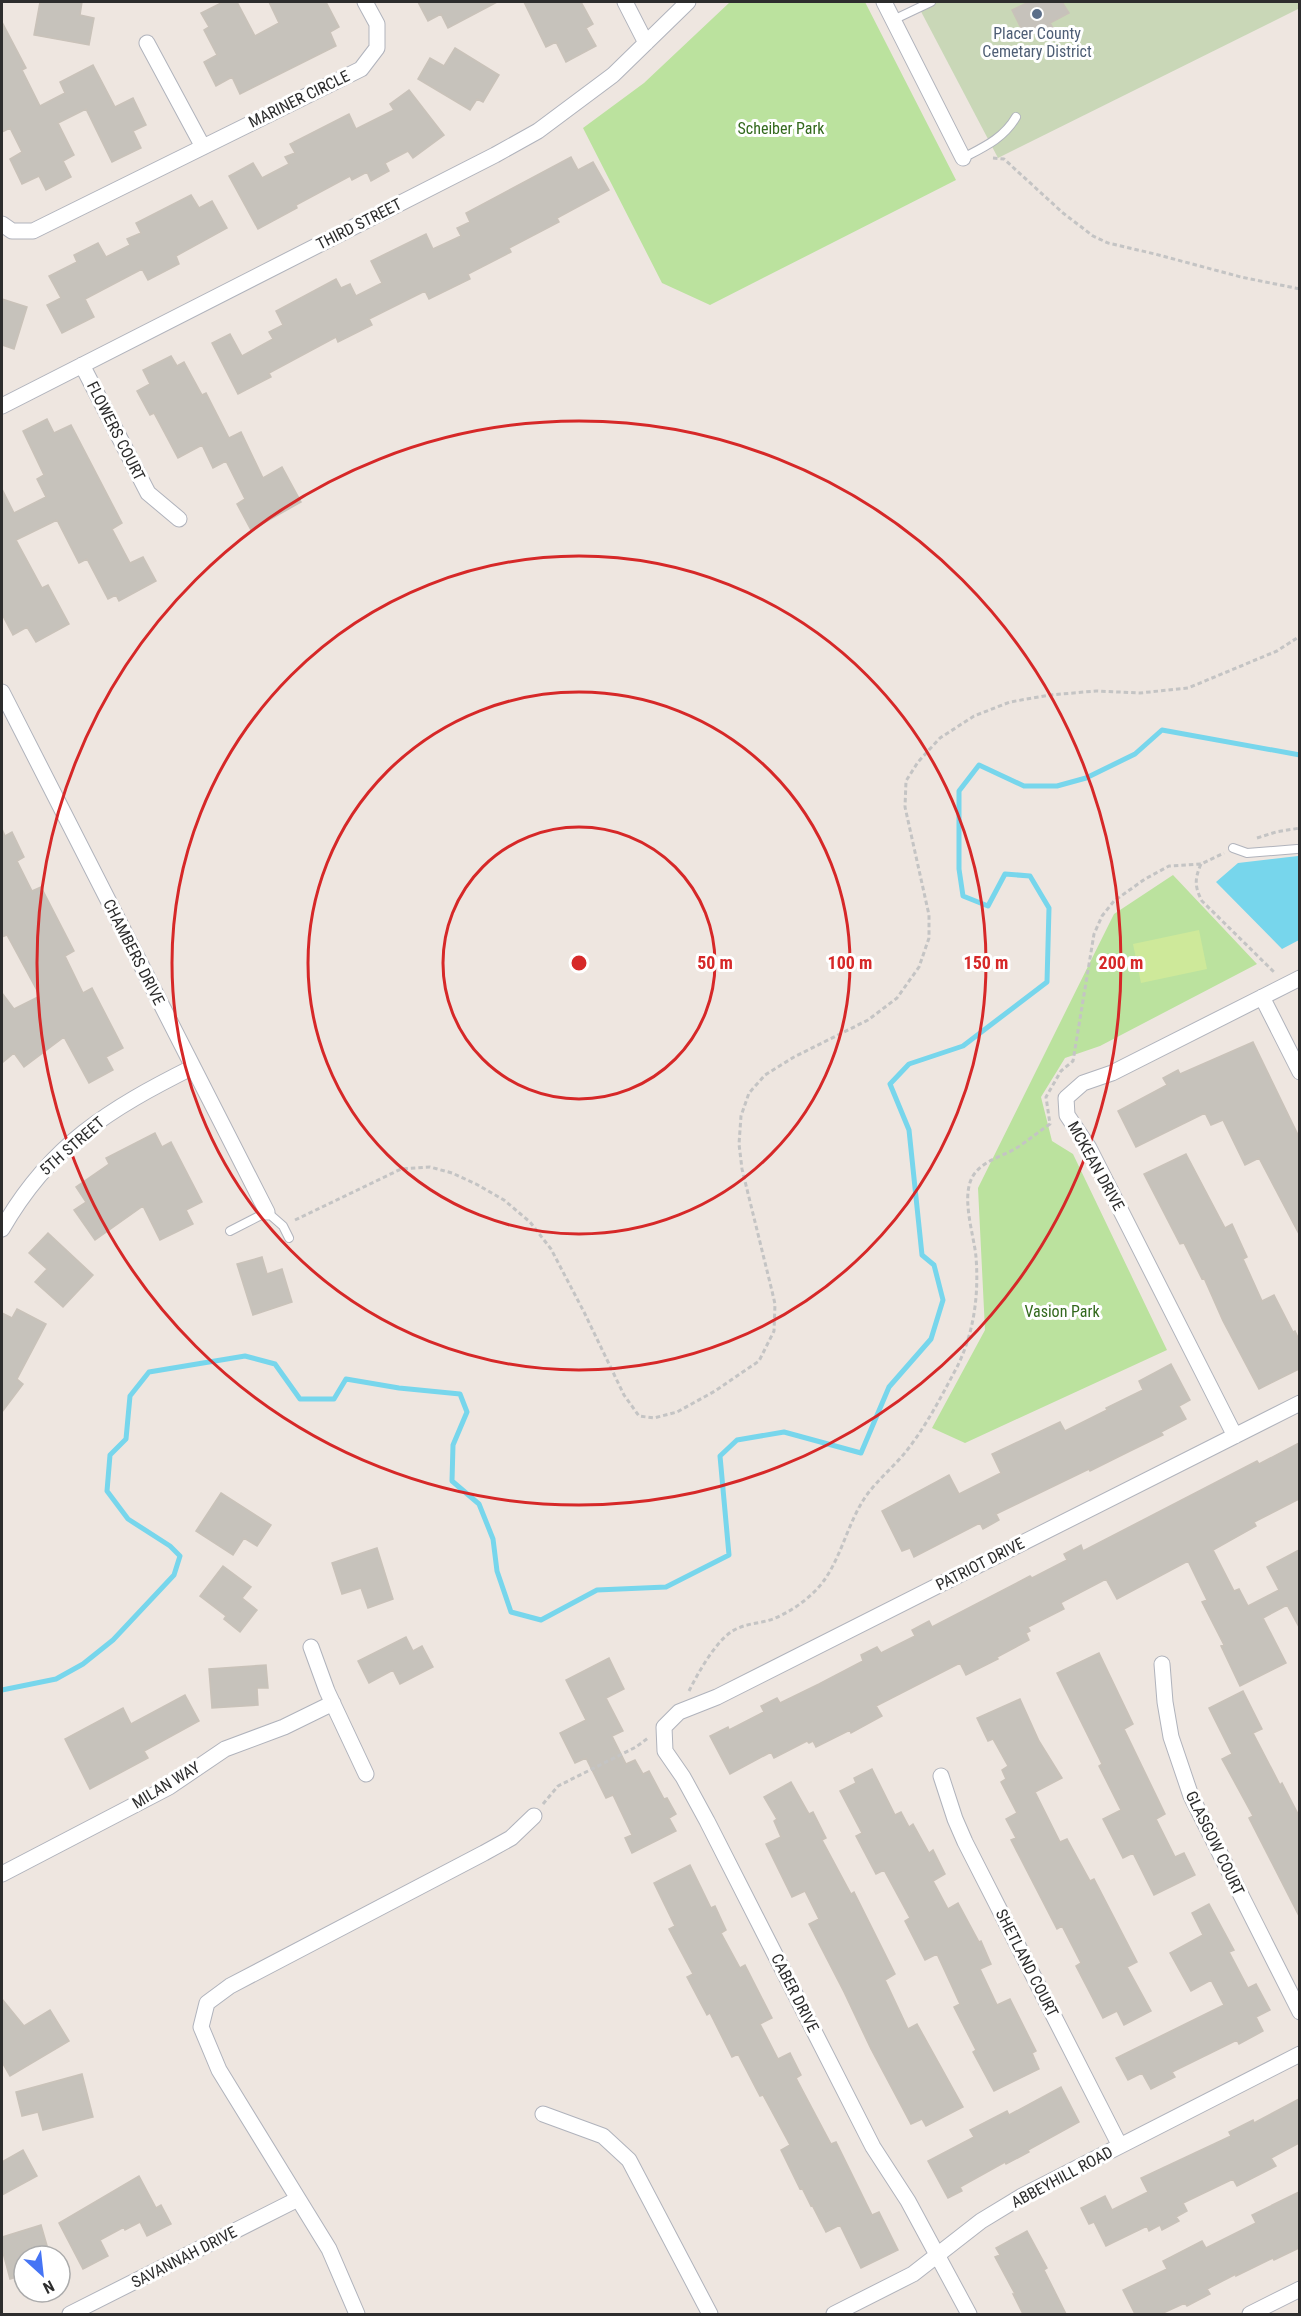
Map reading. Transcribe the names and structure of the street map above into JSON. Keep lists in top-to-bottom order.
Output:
{
  "streets": {
    "street": [
      "MARINER CIRCLE",
      "THIRD STREET",
      "FLOWERS COURT",
      "CHAMBERS DRIVE",
      "5TH STREET",
      "MCKEAN DRIVE",
      "PATRIOT DRIVE",
      "MILAN WAY",
      "GLASGOW COURT",
      "SHETLAND COURT",
      "CABER DRIVE",
      "ABBEYHILL ROAD",
      "SAVANNAH DRIVE"
    ]
  },
  "crossings": [
    ["THIRD STREET", "FLOWERS COURT"],
    ["CHAMBERS DRIVE", "5TH STREET"],
    ["MCKEAN DRIVE", "PATRIOT DRIVE"],
    ["PATRIOT DRIVE", "CABER DRIVE"],
    ["SHETLAND COURT", "ABBEYHILL ROAD"],
    ["CABER DRIVE", "ABBEYHILL ROAD"]
  ],
  "parks": ["Scheiber Park", "Vasion Park"],
  "places": ["Placer County Cemetary District"],
  "north": "bottom right",
  "rings": [
    "50 m",
    "100 m",
    "150 m",
    "200 m"
  ]
}
